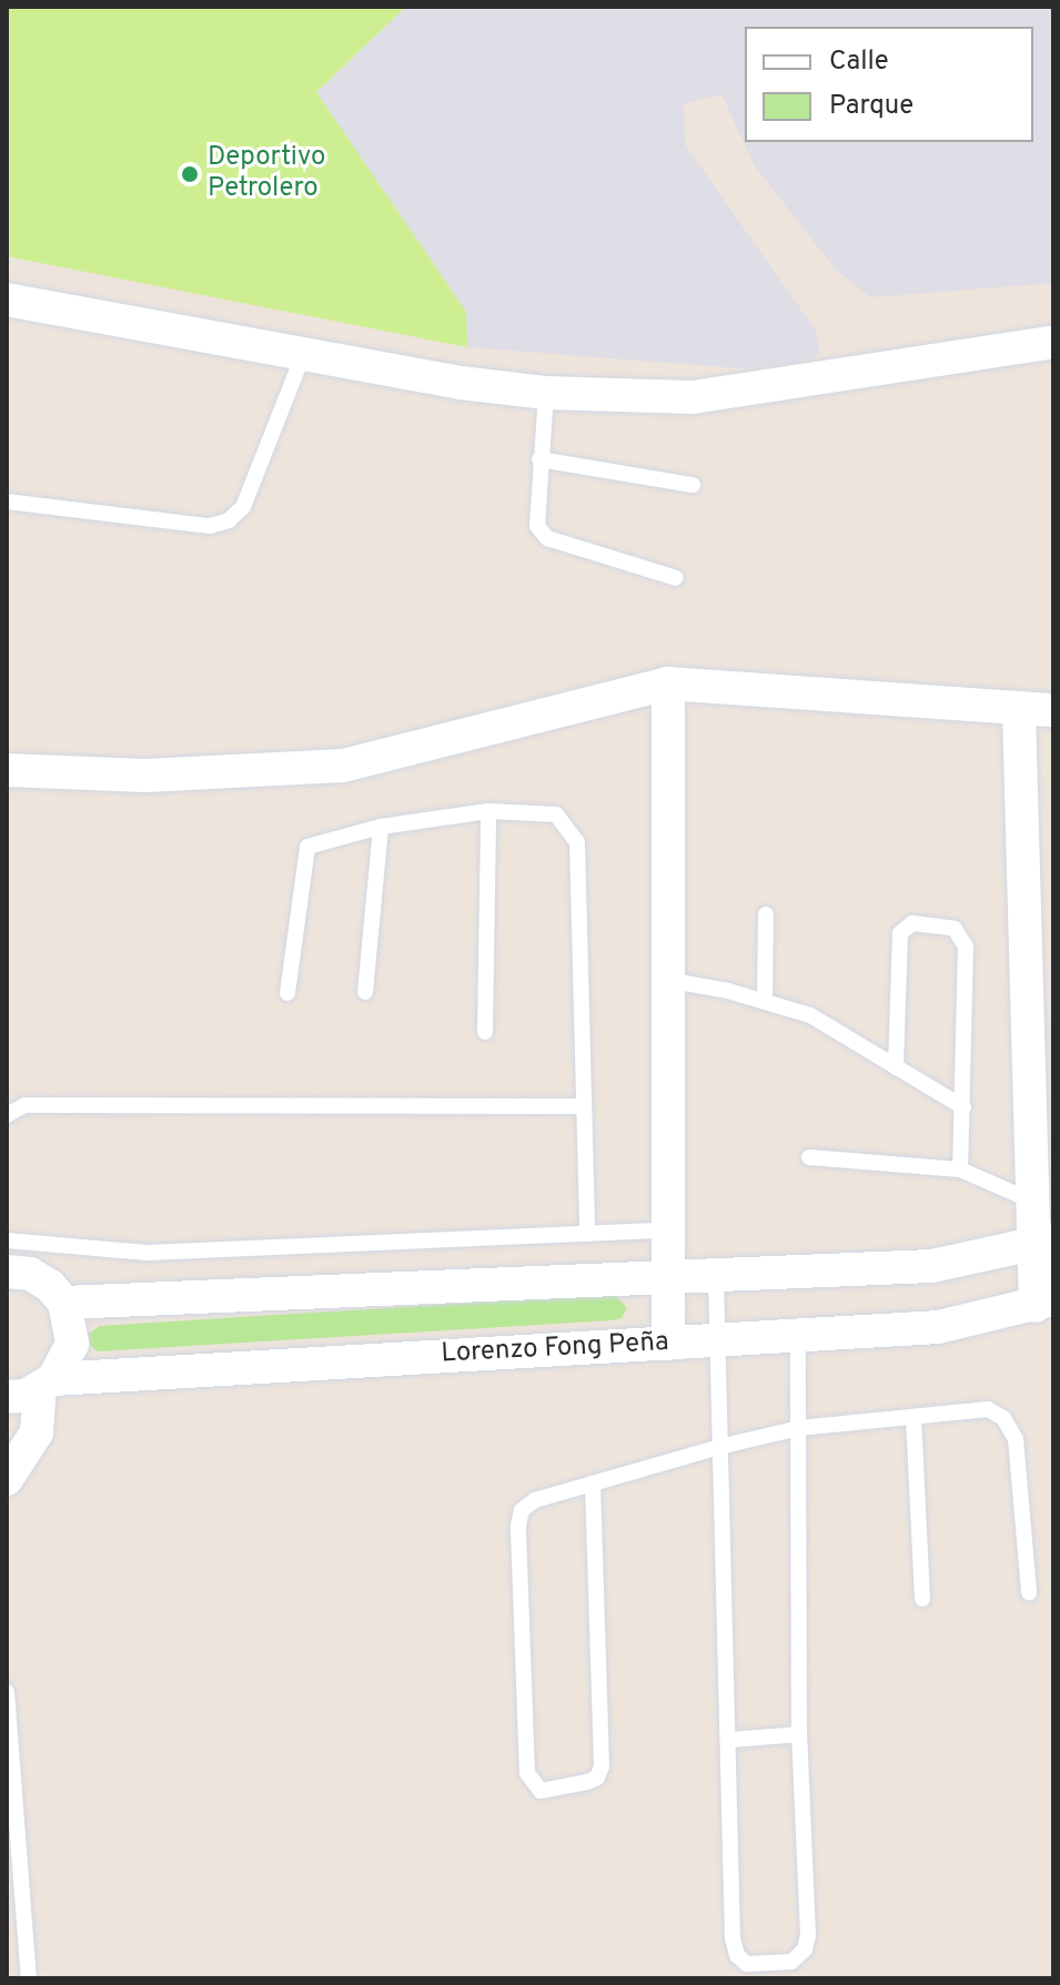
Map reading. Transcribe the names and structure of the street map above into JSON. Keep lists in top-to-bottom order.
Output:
{
  "streets": {
    "street": ["Lorenzo Fong Peña"]
  },
  "places": ["Deportivo Petrolero"],
  "legend": ["Calle", "Parque"]
}
